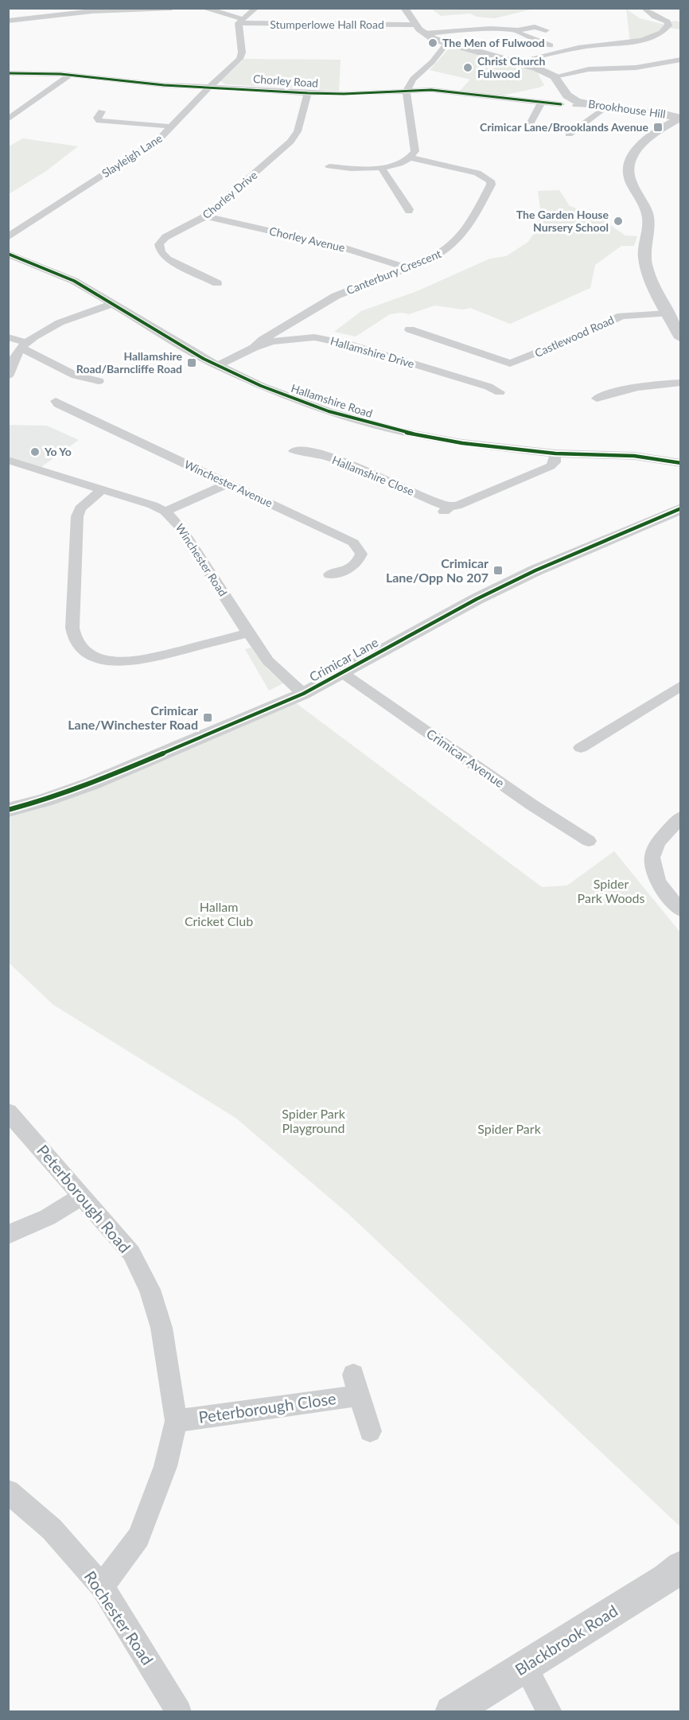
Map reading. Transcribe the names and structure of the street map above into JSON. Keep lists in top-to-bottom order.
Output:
{
  "streets": {
    "street": [
      "Stumperlowe Hall Road",
      "Chorley Road",
      "Brookhouse Hill",
      "Slayleigh Lane",
      "Chorley Drive",
      "Chorley Avenue",
      "Canterbury Crescent",
      "Castlewood Road",
      "Hallamshire Drive",
      "Hallamshire Road",
      "Hallamshire Close",
      "Winchester Avenue",
      "Winchester Road",
      "Crimicar Lane",
      "Crimicar Avenue",
      "Peterborough Road",
      "Peterborough Close",
      "Rochester Road",
      "Blackbrook Road"
    ]
  },
  "crossings": [
    ["Stumperlowe Hall Road", "Slayleigh Lane"],
    ["Chorley Road", "Slayleigh Lane"],
    ["Chorley Road", "Chorley Drive"],
    ["Chorley Drive", "Chorley Avenue"],
    ["Chorley Avenue", "Canterbury Crescent"],
    ["Canterbury Crescent", "Hallamshire Drive"],
    ["Hallamshire Drive", "Hallamshire Road"],
    ["Hallamshire Road", "Hallamshire Close"],
    ["Winchester Road", "Crimicar Lane"],
    ["Crimicar Lane", "Crimicar Avenue"],
    ["Peterborough Road", "Peterborough Close"],
    ["Peterborough Road", "Rochester Road"]
  ],
  "parks": [
    "Spider Park Woods",
    "Hallam Cricket Club",
    "Spider Park Playground",
    "Spider Park"
  ],
  "places": {
    "other": [
      "The Men of Fulwood",
      "Christ Church Fulwood",
      "The Garden House Nursery School",
      "Yo Yo"
    ],
    "transit": [
      "Crimicar Lane/Brooklands Avenue",
      "Hallamshire Road/Barncliffe Road",
      "Crimicar Lane/Opp No 207",
      "Crimicar Lane/Winchester Road"
    ]
  }
}
